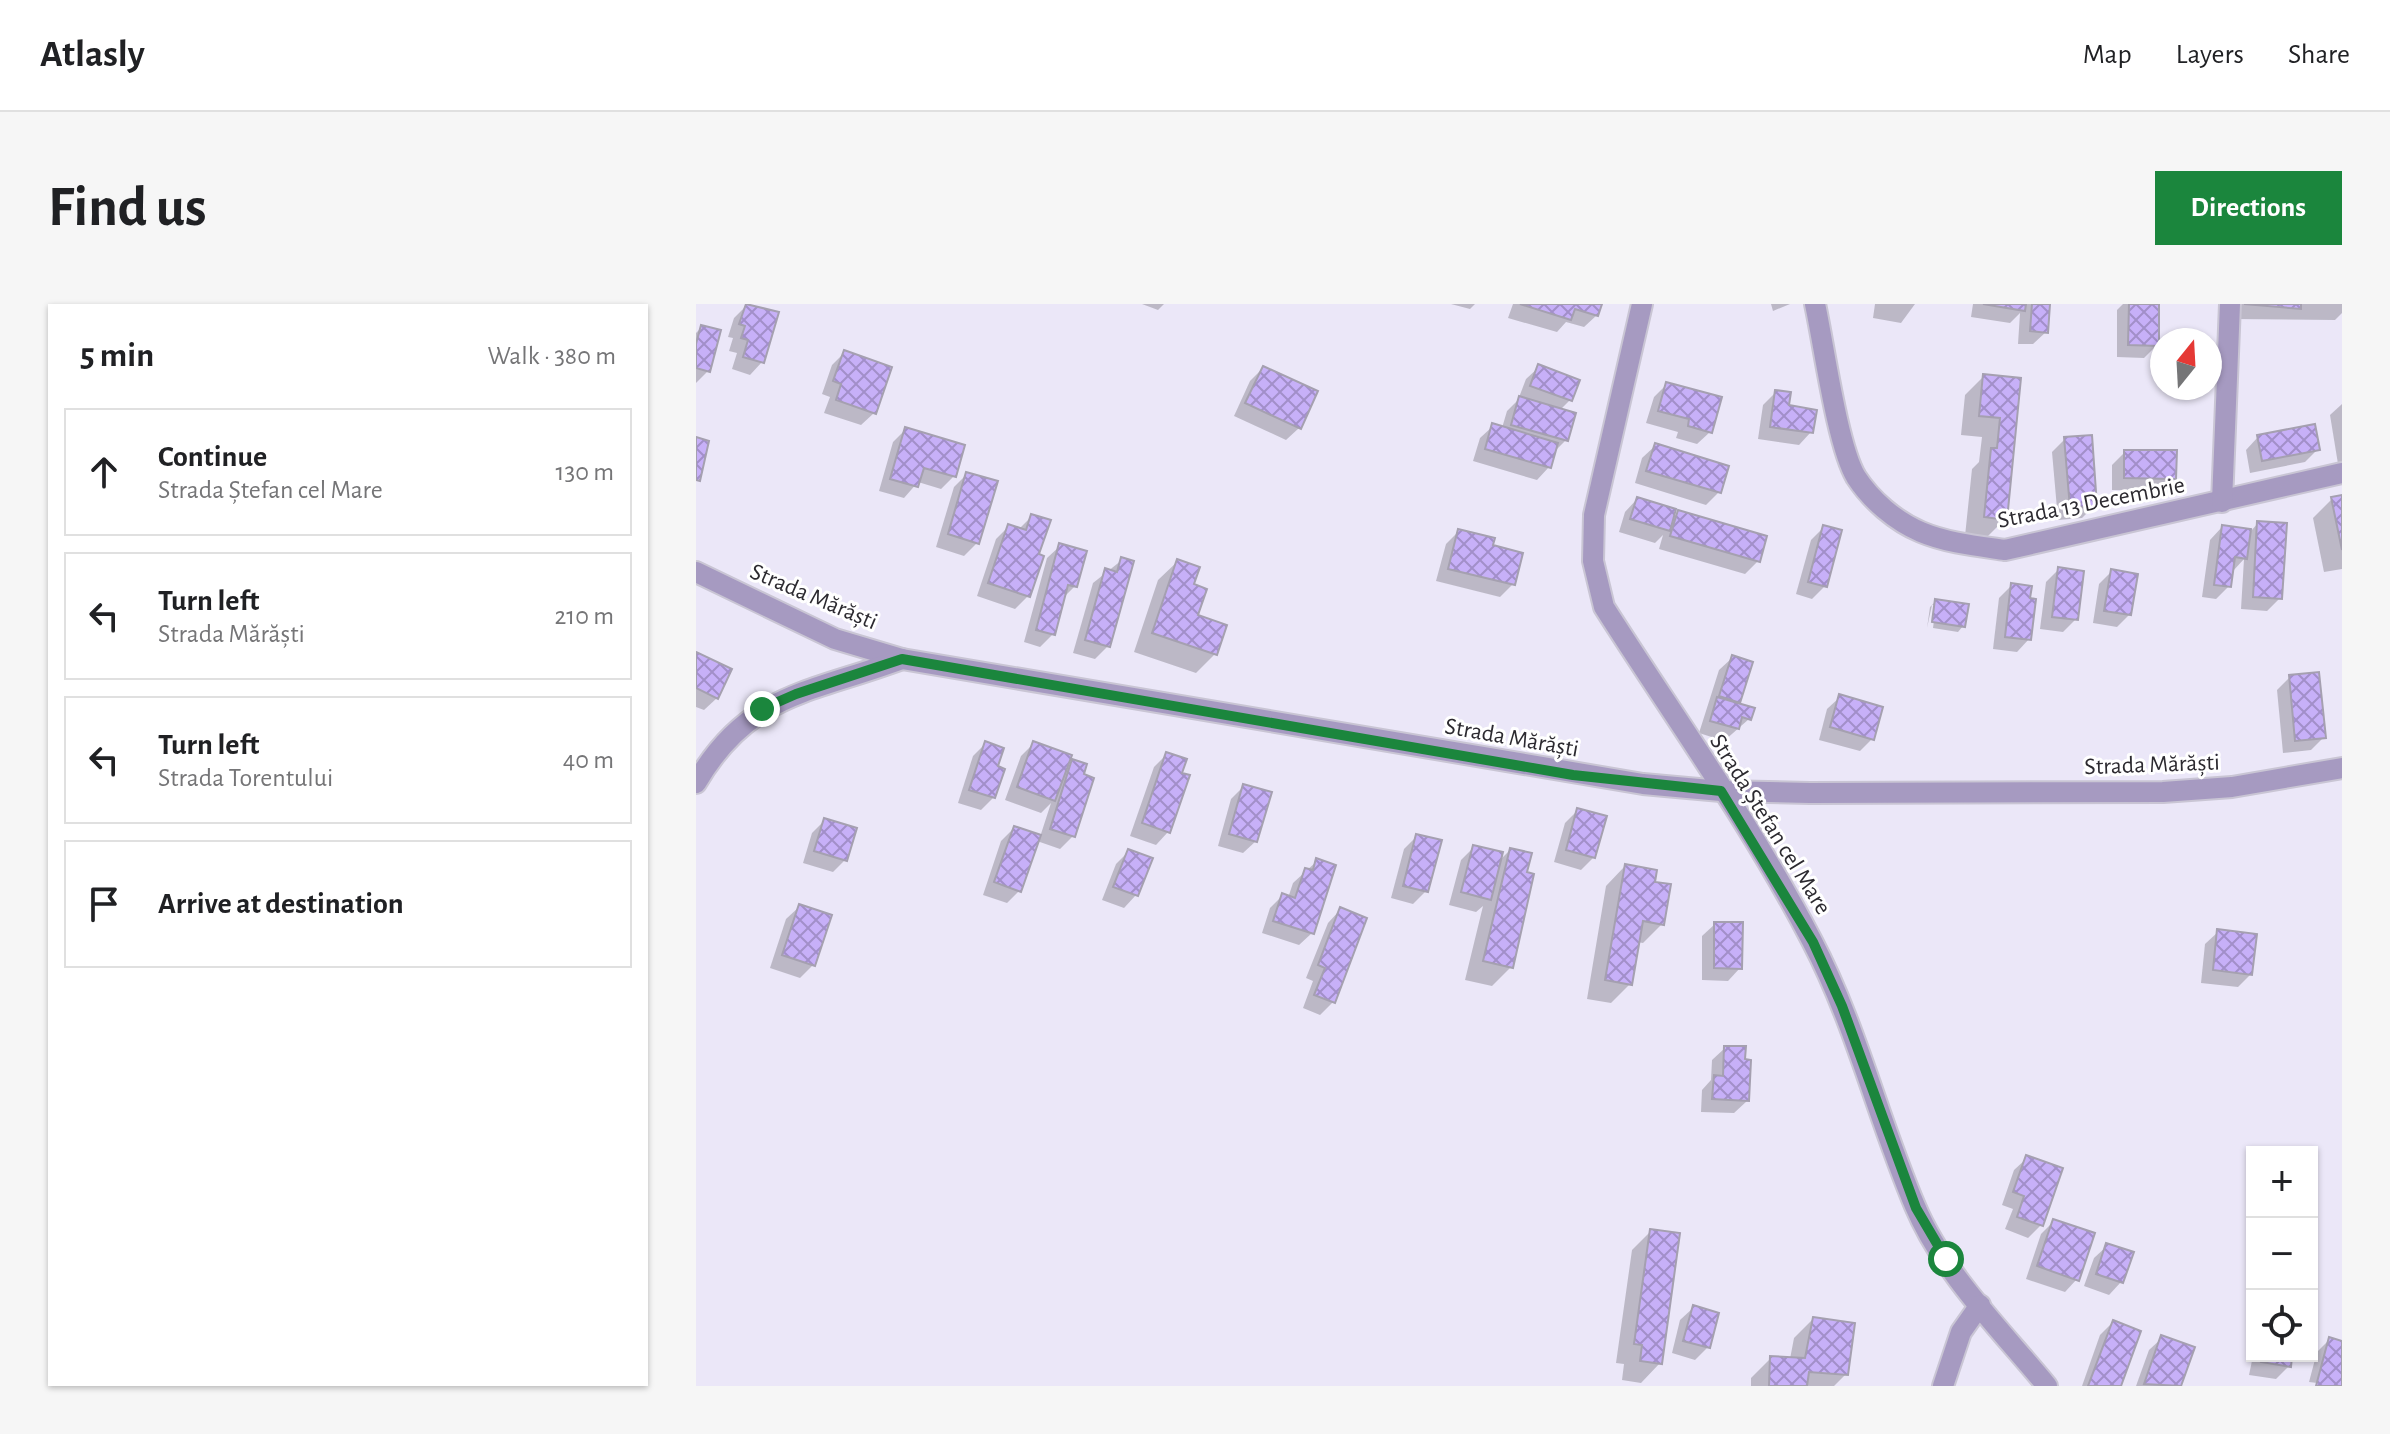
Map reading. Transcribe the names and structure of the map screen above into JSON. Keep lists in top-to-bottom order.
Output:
{
  "streets": {
    "street": ["Strada 13 Decembrie", "Strada Mărăști", "Strada Ștefan cel Mare"]
  },
  "crossings": [
    ["Strada Mărăști", "Strada Ștefan cel Mare"]
  ],
  "north": "top",
  "page": {
    "header": "Atlasly",
    "nav": ["Map", "Layers", "Share"],
    "buttons": "Directions",
    "title": "Find us",
    "heading": ["5 min", "Walk · 380 m"],
    "list": [
      ["Continue", "Strada Ștefan cel Mare", "130 m"],
      ["Turn left", "Strada Mărăști", "210 m"],
      ["Turn left", "Strada Torentului", "40 m"],
      "Arrive at destination"
    ],
    "map_buttons": ["+", "−"]
  }
}
